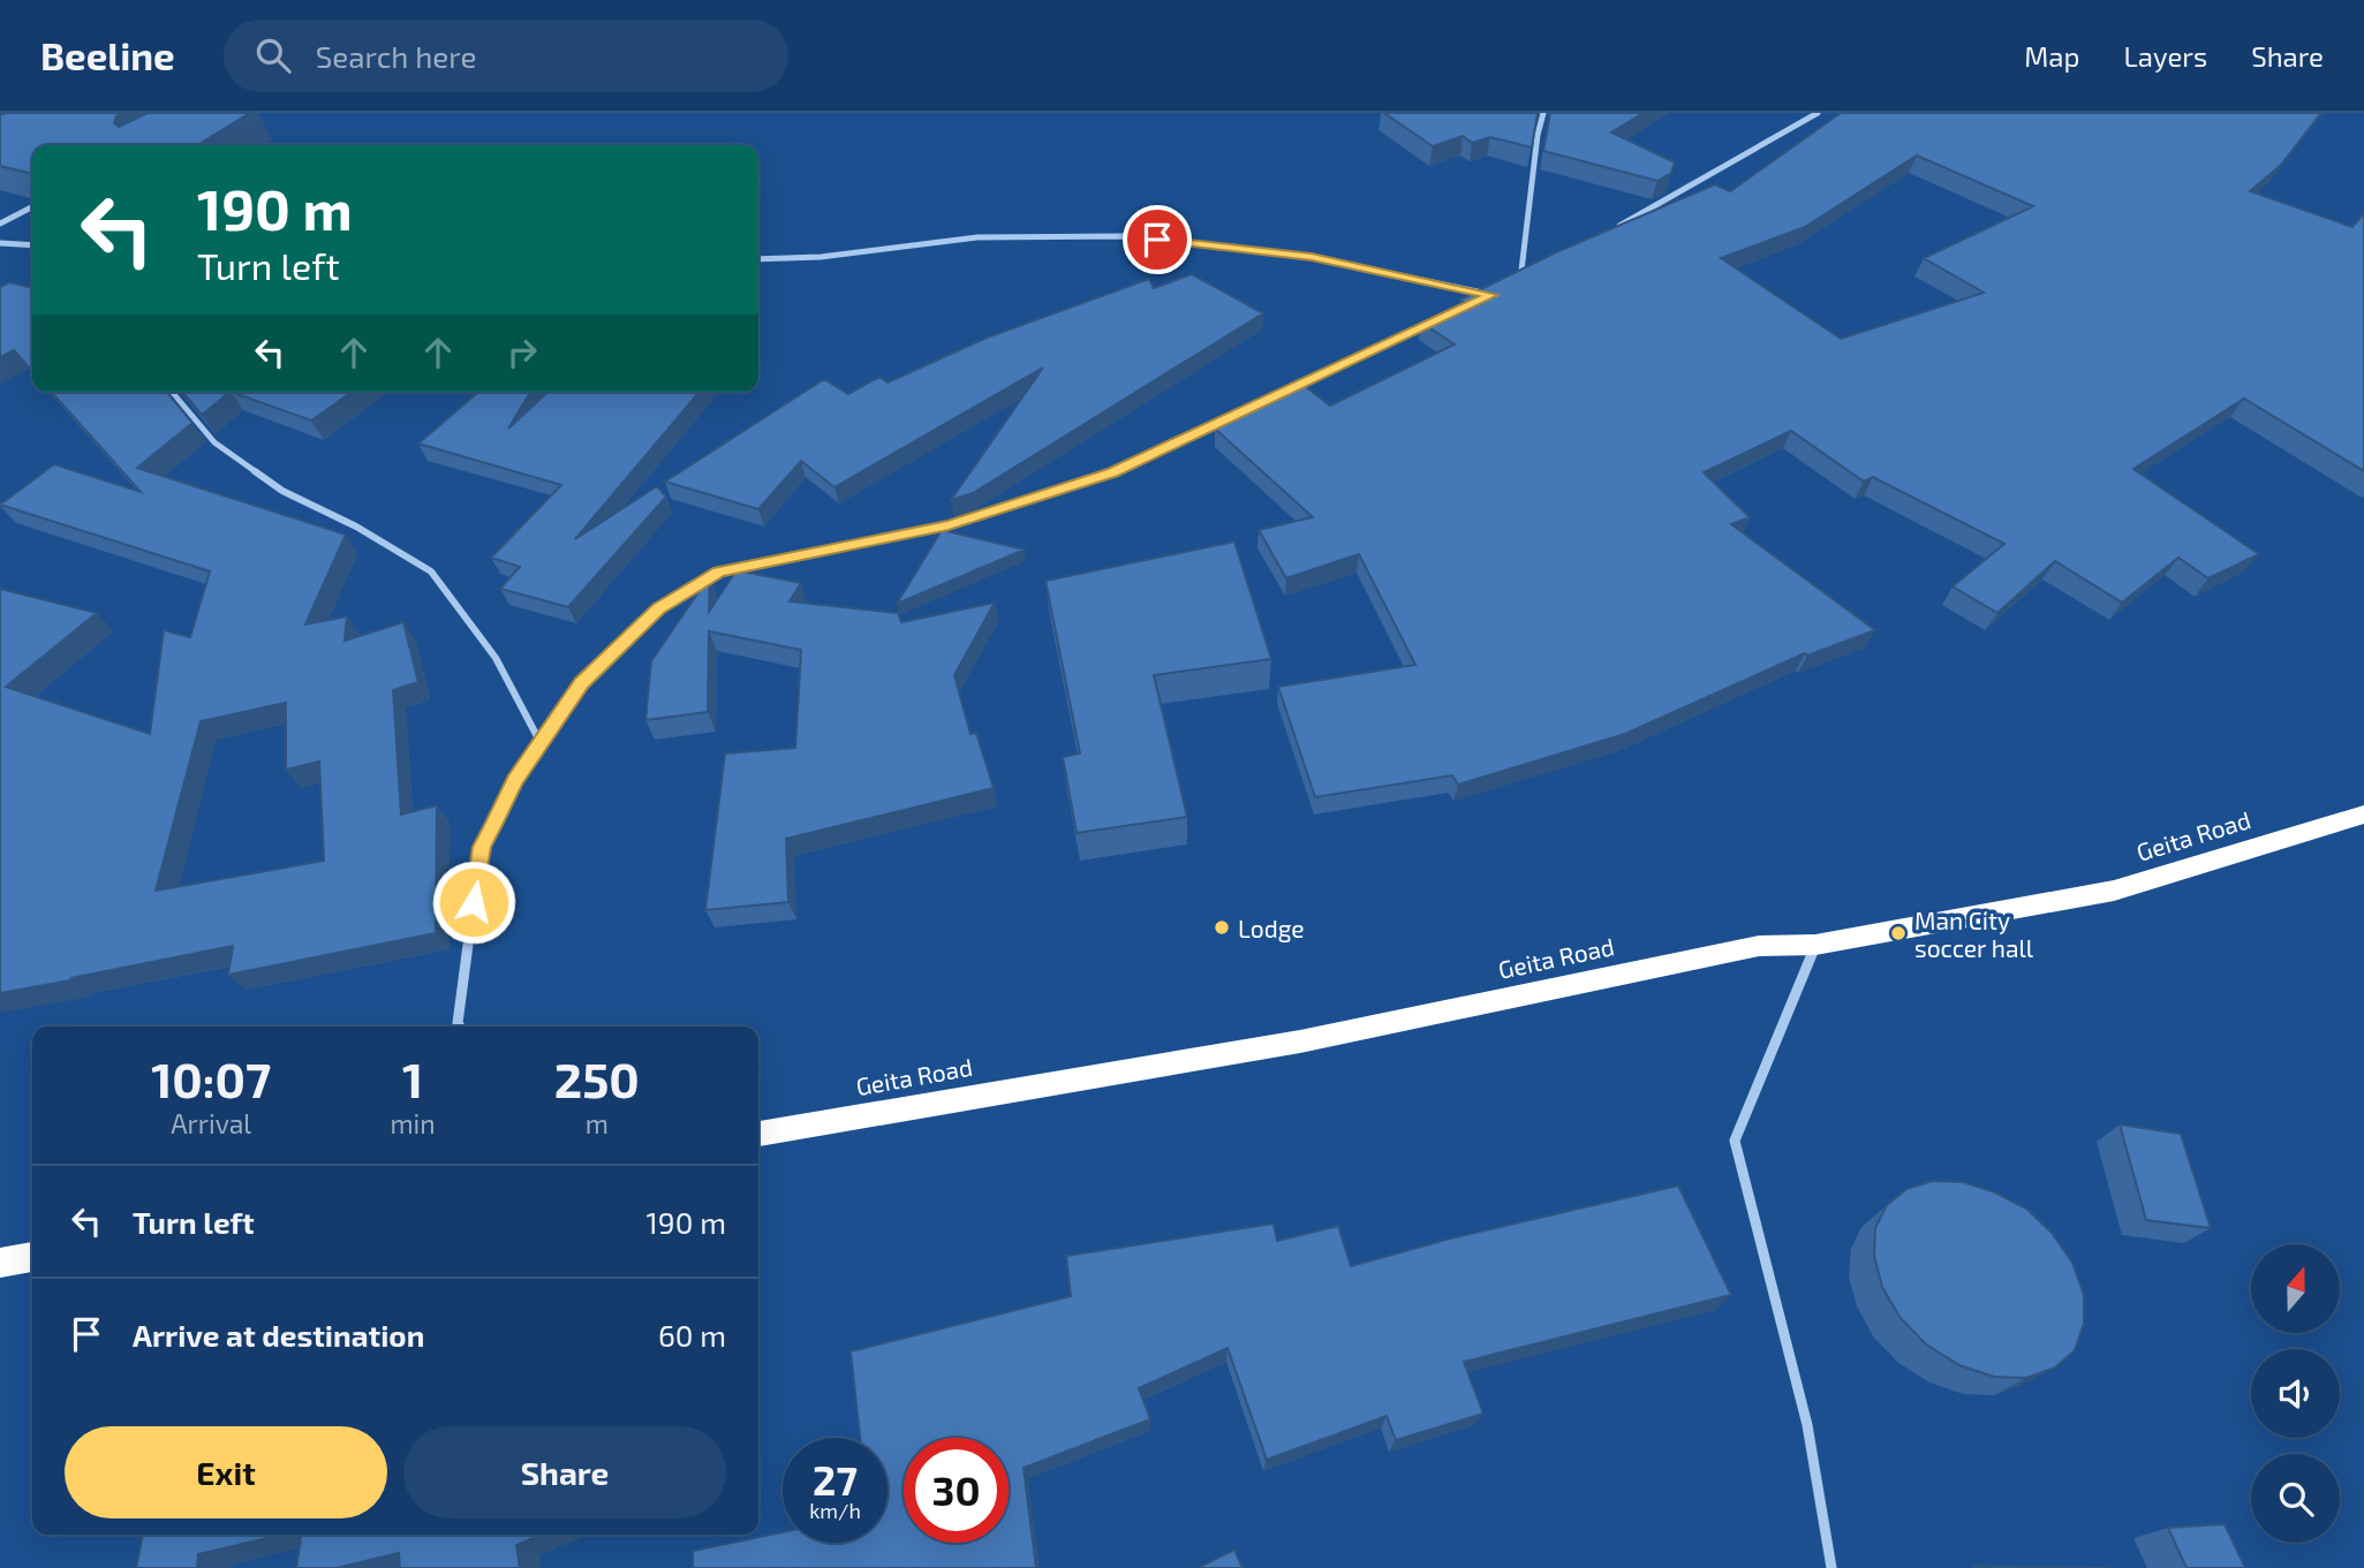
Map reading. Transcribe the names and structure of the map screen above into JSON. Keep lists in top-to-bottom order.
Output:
{
  "streets": {
    "highway": ["Geita Road"]
  },
  "places": ["Lodge", "Man City soccer hall"],
  "north": "top",
  "page": {
    "header": "Beeline",
    "search": "Search here",
    "nav": ["Map", "Layers", "Share"],
    "turn": ["190 m", "Turn left"],
    "eta": [
      "10:07",
      "Arrival",
      "1",
      "min",
      "250",
      "m"
    ],
    "list": [
      {
        "name": "Turn left",
        "value": "190 m"
      },
      {
        "name": "Arrive at destination",
        "value": "60 m"
      }
    ],
    "buttons": ["Exit", "Share"],
    "speed": "27 km/h",
    "limit": "30"
  }
}
